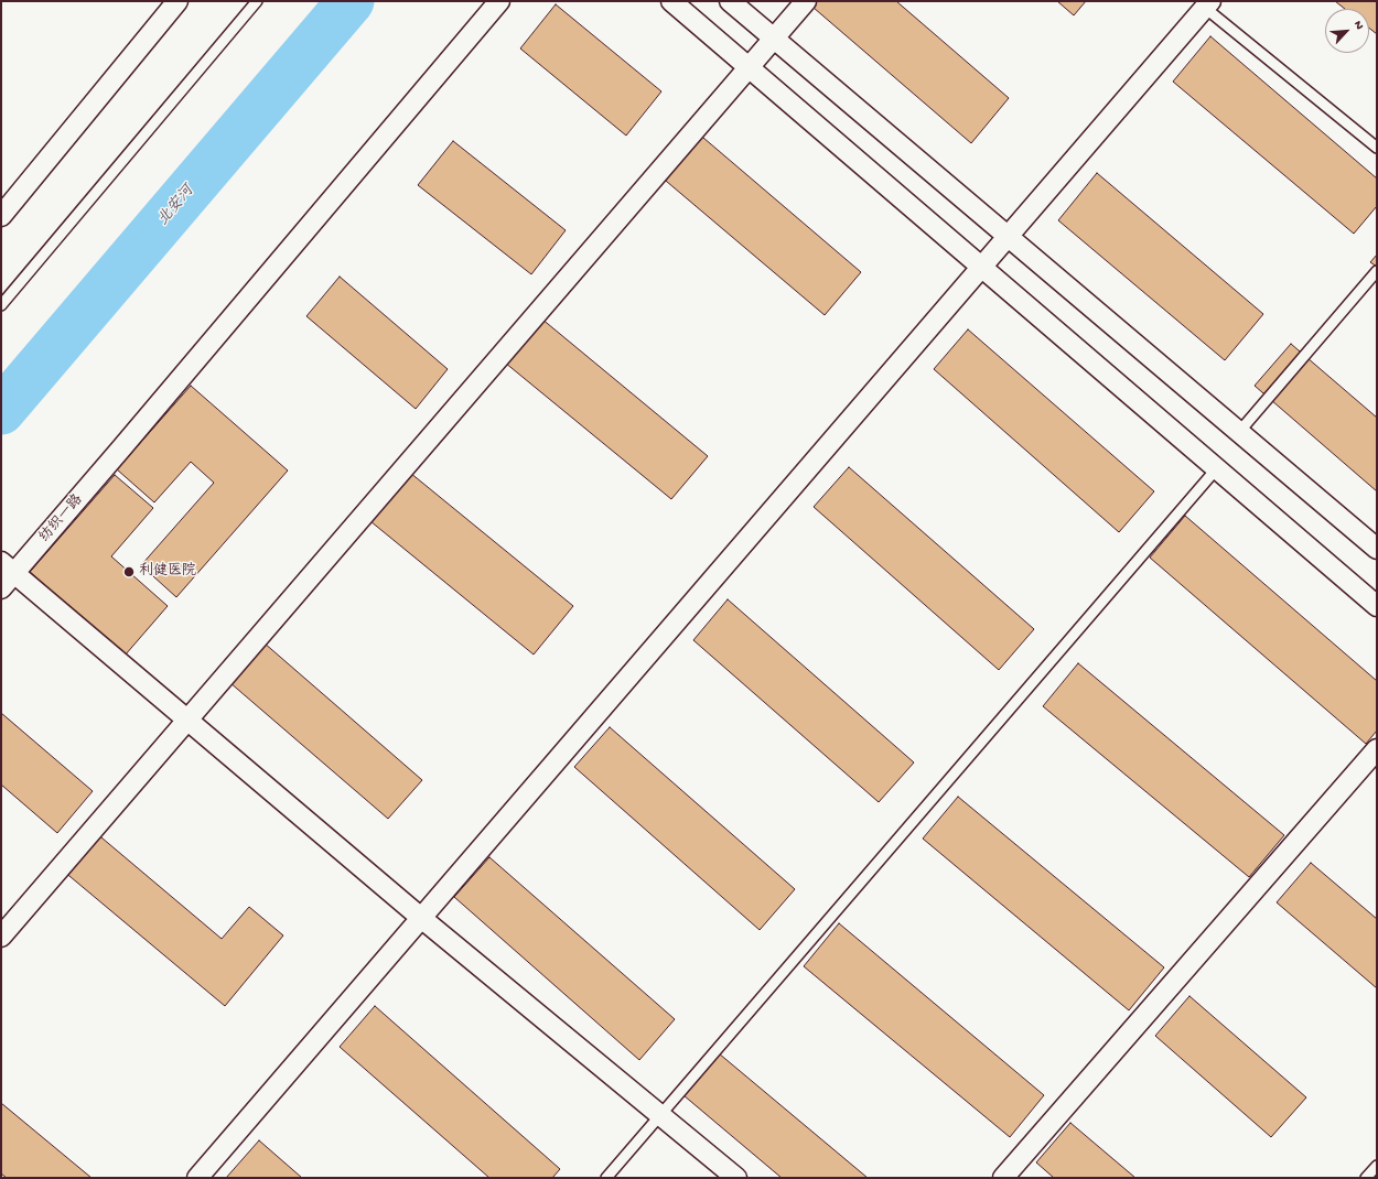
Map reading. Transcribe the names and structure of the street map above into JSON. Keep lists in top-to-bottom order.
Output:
{
  "streets": {
    "street": ["纺织一路"]
  },
  "water": ["北安河"],
  "places": ["利健医院"],
  "north": "top right"
}
